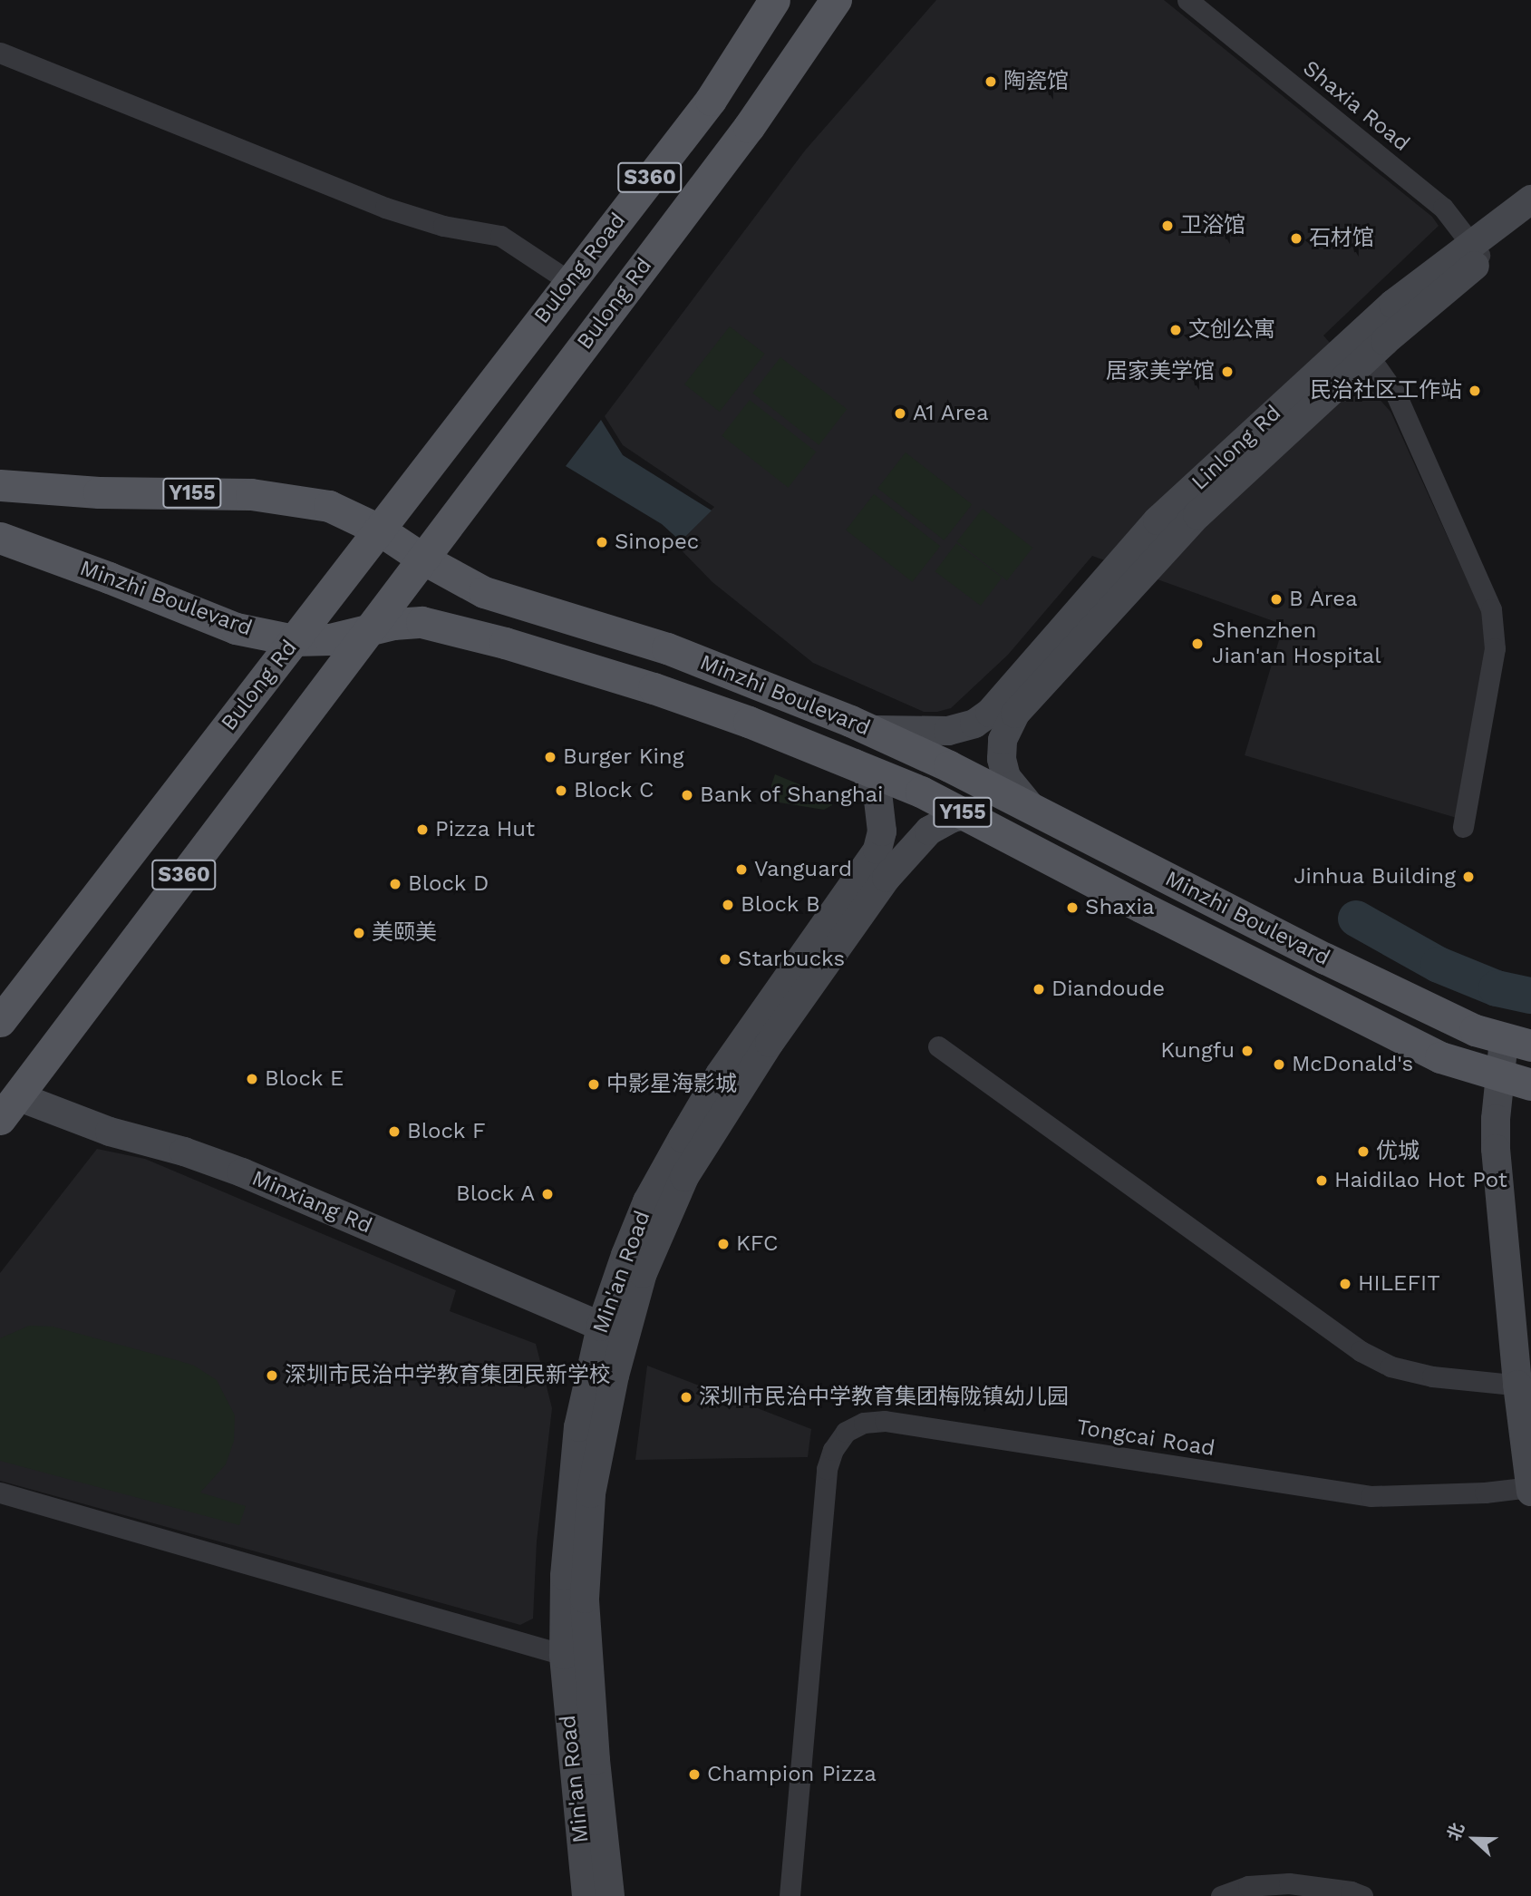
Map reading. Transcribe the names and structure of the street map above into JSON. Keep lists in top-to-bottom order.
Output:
{
  "streets": {
    "main road": [
      "S360",
      "Bulong Road",
      "Bulong Rd",
      "Linlong Rd",
      "Y155",
      "Minzhi Boulevard",
      "Minxiang Rd",
      "Min'an Road"
    ],
    "street": ["Shaxia Road", "Tongcai Road"]
  },
  "crossings": [
    ["Shaxia Road", "Linlong Rd"],
    ["S360", "Bulong Rd"],
    ["S360", "Minzhi Boulevard"],
    ["S360", "Minxiang Rd"],
    ["Bulong Road", "Bulong Rd"],
    ["Bulong Rd", "Minzhi Boulevard"],
    ["Minxiang Rd", "Min'an Road"]
  ],
  "places": [
    "陶瓷馆",
    "卫浴馆",
    "石材馆",
    "文创公寓",
    "居家美学馆",
    "民治社区工作站",
    "A1 Area",
    "Sinopec",
    "B Area",
    "Shenzhen Jian'an Hospital",
    "Burger King",
    "Block C",
    "Bank of Shanghai",
    "Pizza Hut",
    "Vanguard",
    "Jinhua Building",
    "Block D",
    "Block B",
    "Shaxia",
    "美颐美",
    "Starbucks",
    "Diandoude",
    "Kungfu",
    "McDonald's",
    "Block E",
    "中影星海影城",
    "Block F",
    "优城",
    "Haidilao Hot Pot",
    "Block A",
    "KFC",
    "HILEFIT",
    "深圳市民治中学教育集团民新学校",
    "深圳市民治中学教育集团梅陇镇幼儿园",
    "Champion Pizza"
  ],
  "north": "left"
}
